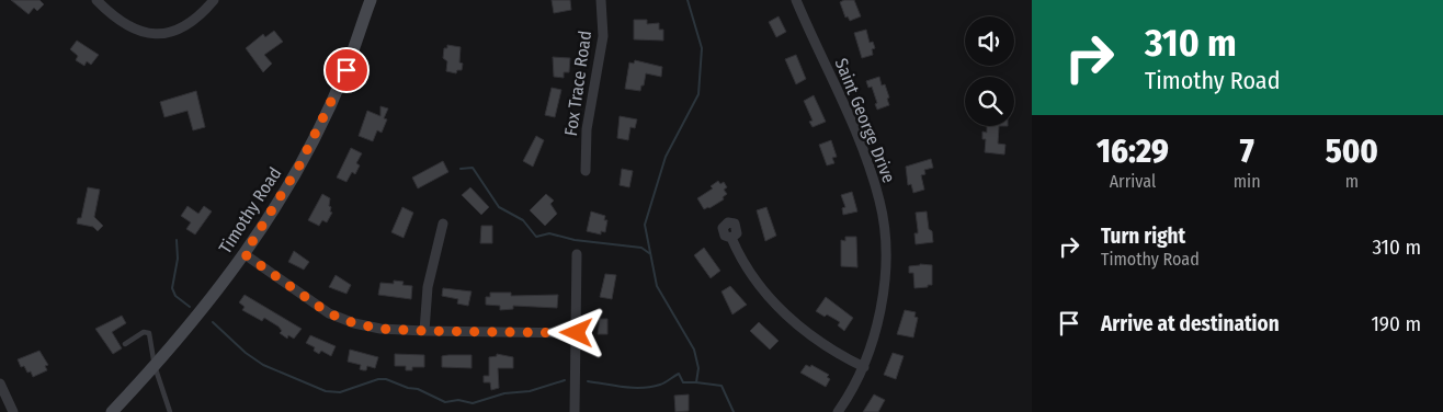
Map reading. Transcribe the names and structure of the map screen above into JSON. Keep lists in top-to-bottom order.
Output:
{
  "streets": {
    "main road": ["Timothy Road"],
    "street": ["Fox Trace Road", "Saint George Drive"]
  },
  "page": {
    "turn": ["310 m", "Timothy Road"],
    "eta": [
      "16:29",
      "Arrival",
      "7",
      "min",
      "500",
      "m"
    ],
    "list": [
      {
        "name": "Turn right",
        "note": "Timothy Road",
        "value": "310 m"
      },
      {
        "name": "Arrive at destination",
        "value": "190 m"
      }
    ]
  }
}
